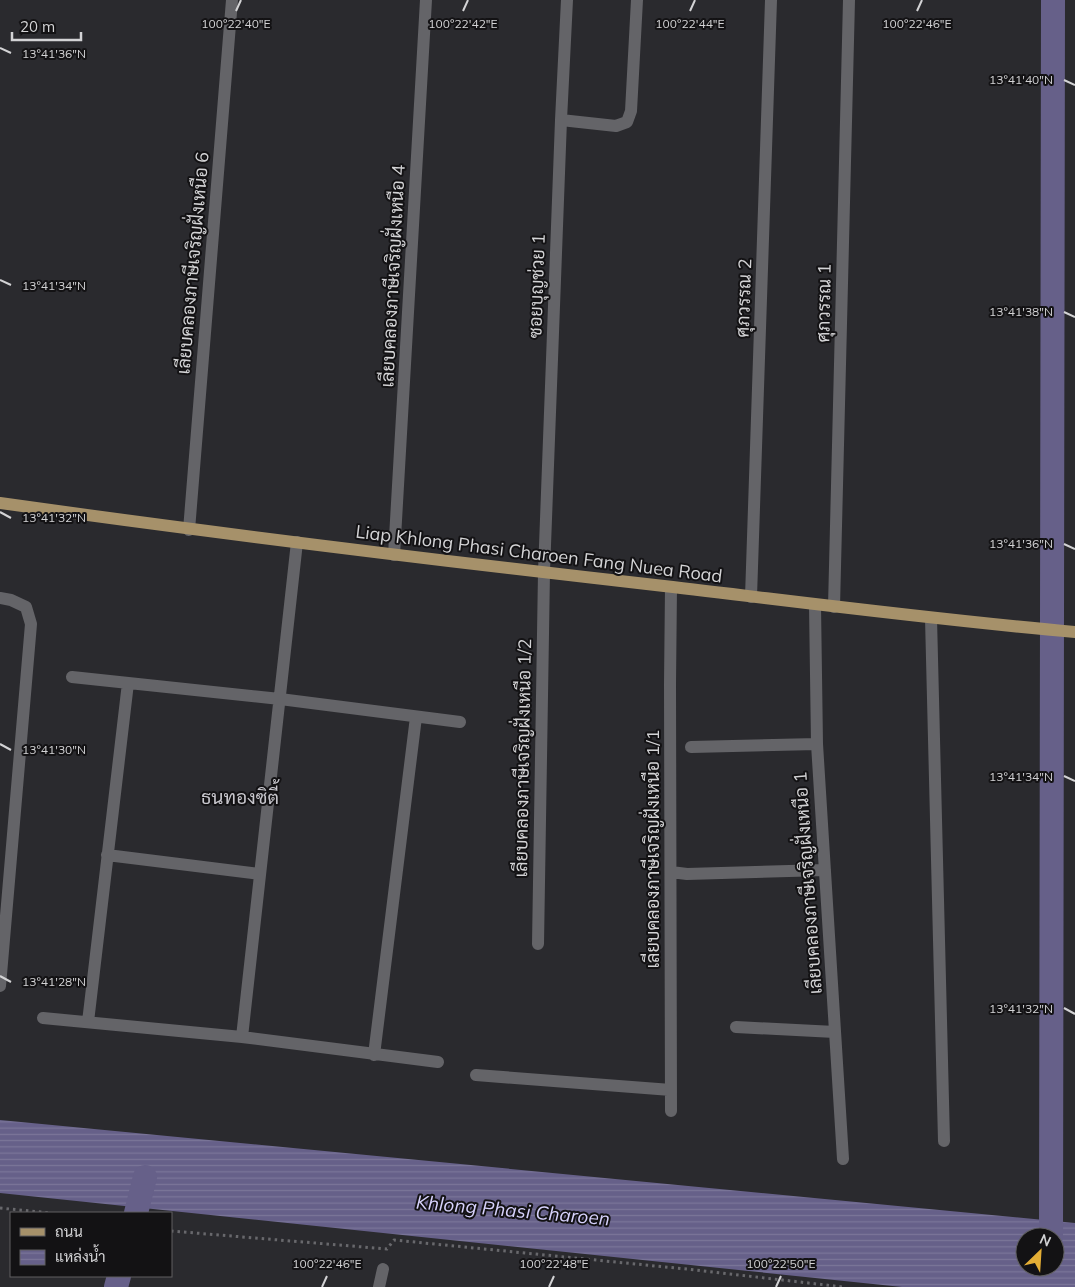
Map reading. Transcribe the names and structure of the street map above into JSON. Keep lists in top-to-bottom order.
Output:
{
  "streets": {
    "main road": ["Liap Khlong Phasi Charoen Fang Nuea Road"],
    "street": [
      "เลียบคลองภาษีเจริญฝั่งเหนือ 6",
      "เลียบคลองภาษีเจริญฝั่งเหนือ 4",
      "ซอยบุญช่วย 1",
      "ศุภวรรณ 2",
      "ศุภวรรณ 1",
      "เลียบคลองภาษีเจริญฝั่งเหนือ 1/2",
      "เลียบคลองภาษีเจริญฝั่งเหนือ 1/1",
      "เลียบคลองภาษีเจริญฝั่งเหนือ 1"
    ]
  },
  "crossings": [
    ["เลียบคลองภาษีเจริญฝั่งเหนือ 6", "Liap Khlong Phasi Charoen Fang Nuea Road"],
    ["เลียบคลองภาษีเจริญฝั่งเหนือ 4", "Liap Khlong Phasi Charoen Fang Nuea Road"],
    ["ซอยบุญช่วย 1", "Liap Khlong Phasi Charoen Fang Nuea Road"],
    ["ซอยบุญช่วย 1", "เลียบคลองภาษีเจริญฝั่งเหนือ 1/2"],
    ["ศุภวรรณ 2", "Liap Khlong Phasi Charoen Fang Nuea Road"],
    ["ศุภวรรณ 1", "Liap Khlong Phasi Charoen Fang Nuea Road"],
    ["Liap Khlong Phasi Charoen Fang Nuea Road", "เลียบคลองภาษีเจริญฝั่งเหนือ 1/2"],
    ["Liap Khlong Phasi Charoen Fang Nuea Road", "เลียบคลองภาษีเจริญฝั่งเหนือ 1/1"],
    ["Liap Khlong Phasi Charoen Fang Nuea Road", "เลียบคลองภาษีเจริญฝั่งเหนือ 1"]
  ],
  "districts": ["ธนทองซิตี้"],
  "water": ["Khlong Phasi Charoen"],
  "legend": ["ถนน", "แหล่งน้ำ"],
  "scale_bar": "20 m",
  "north": "top right",
  "coordinates": [
    "100°22'40\"E",
    "100°22'42\"E",
    "100°22'44\"E",
    "100°22'46\"E",
    "13°41'36\"N",
    "13°41'40\"N",
    "13°41'34\"N",
    "13°41'38\"N",
    "13°41'32\"N",
    "13°41'30\"N",
    "13°41'28\"N",
    "100°22'48\"E",
    "100°22'50\"E"
  ]
}
